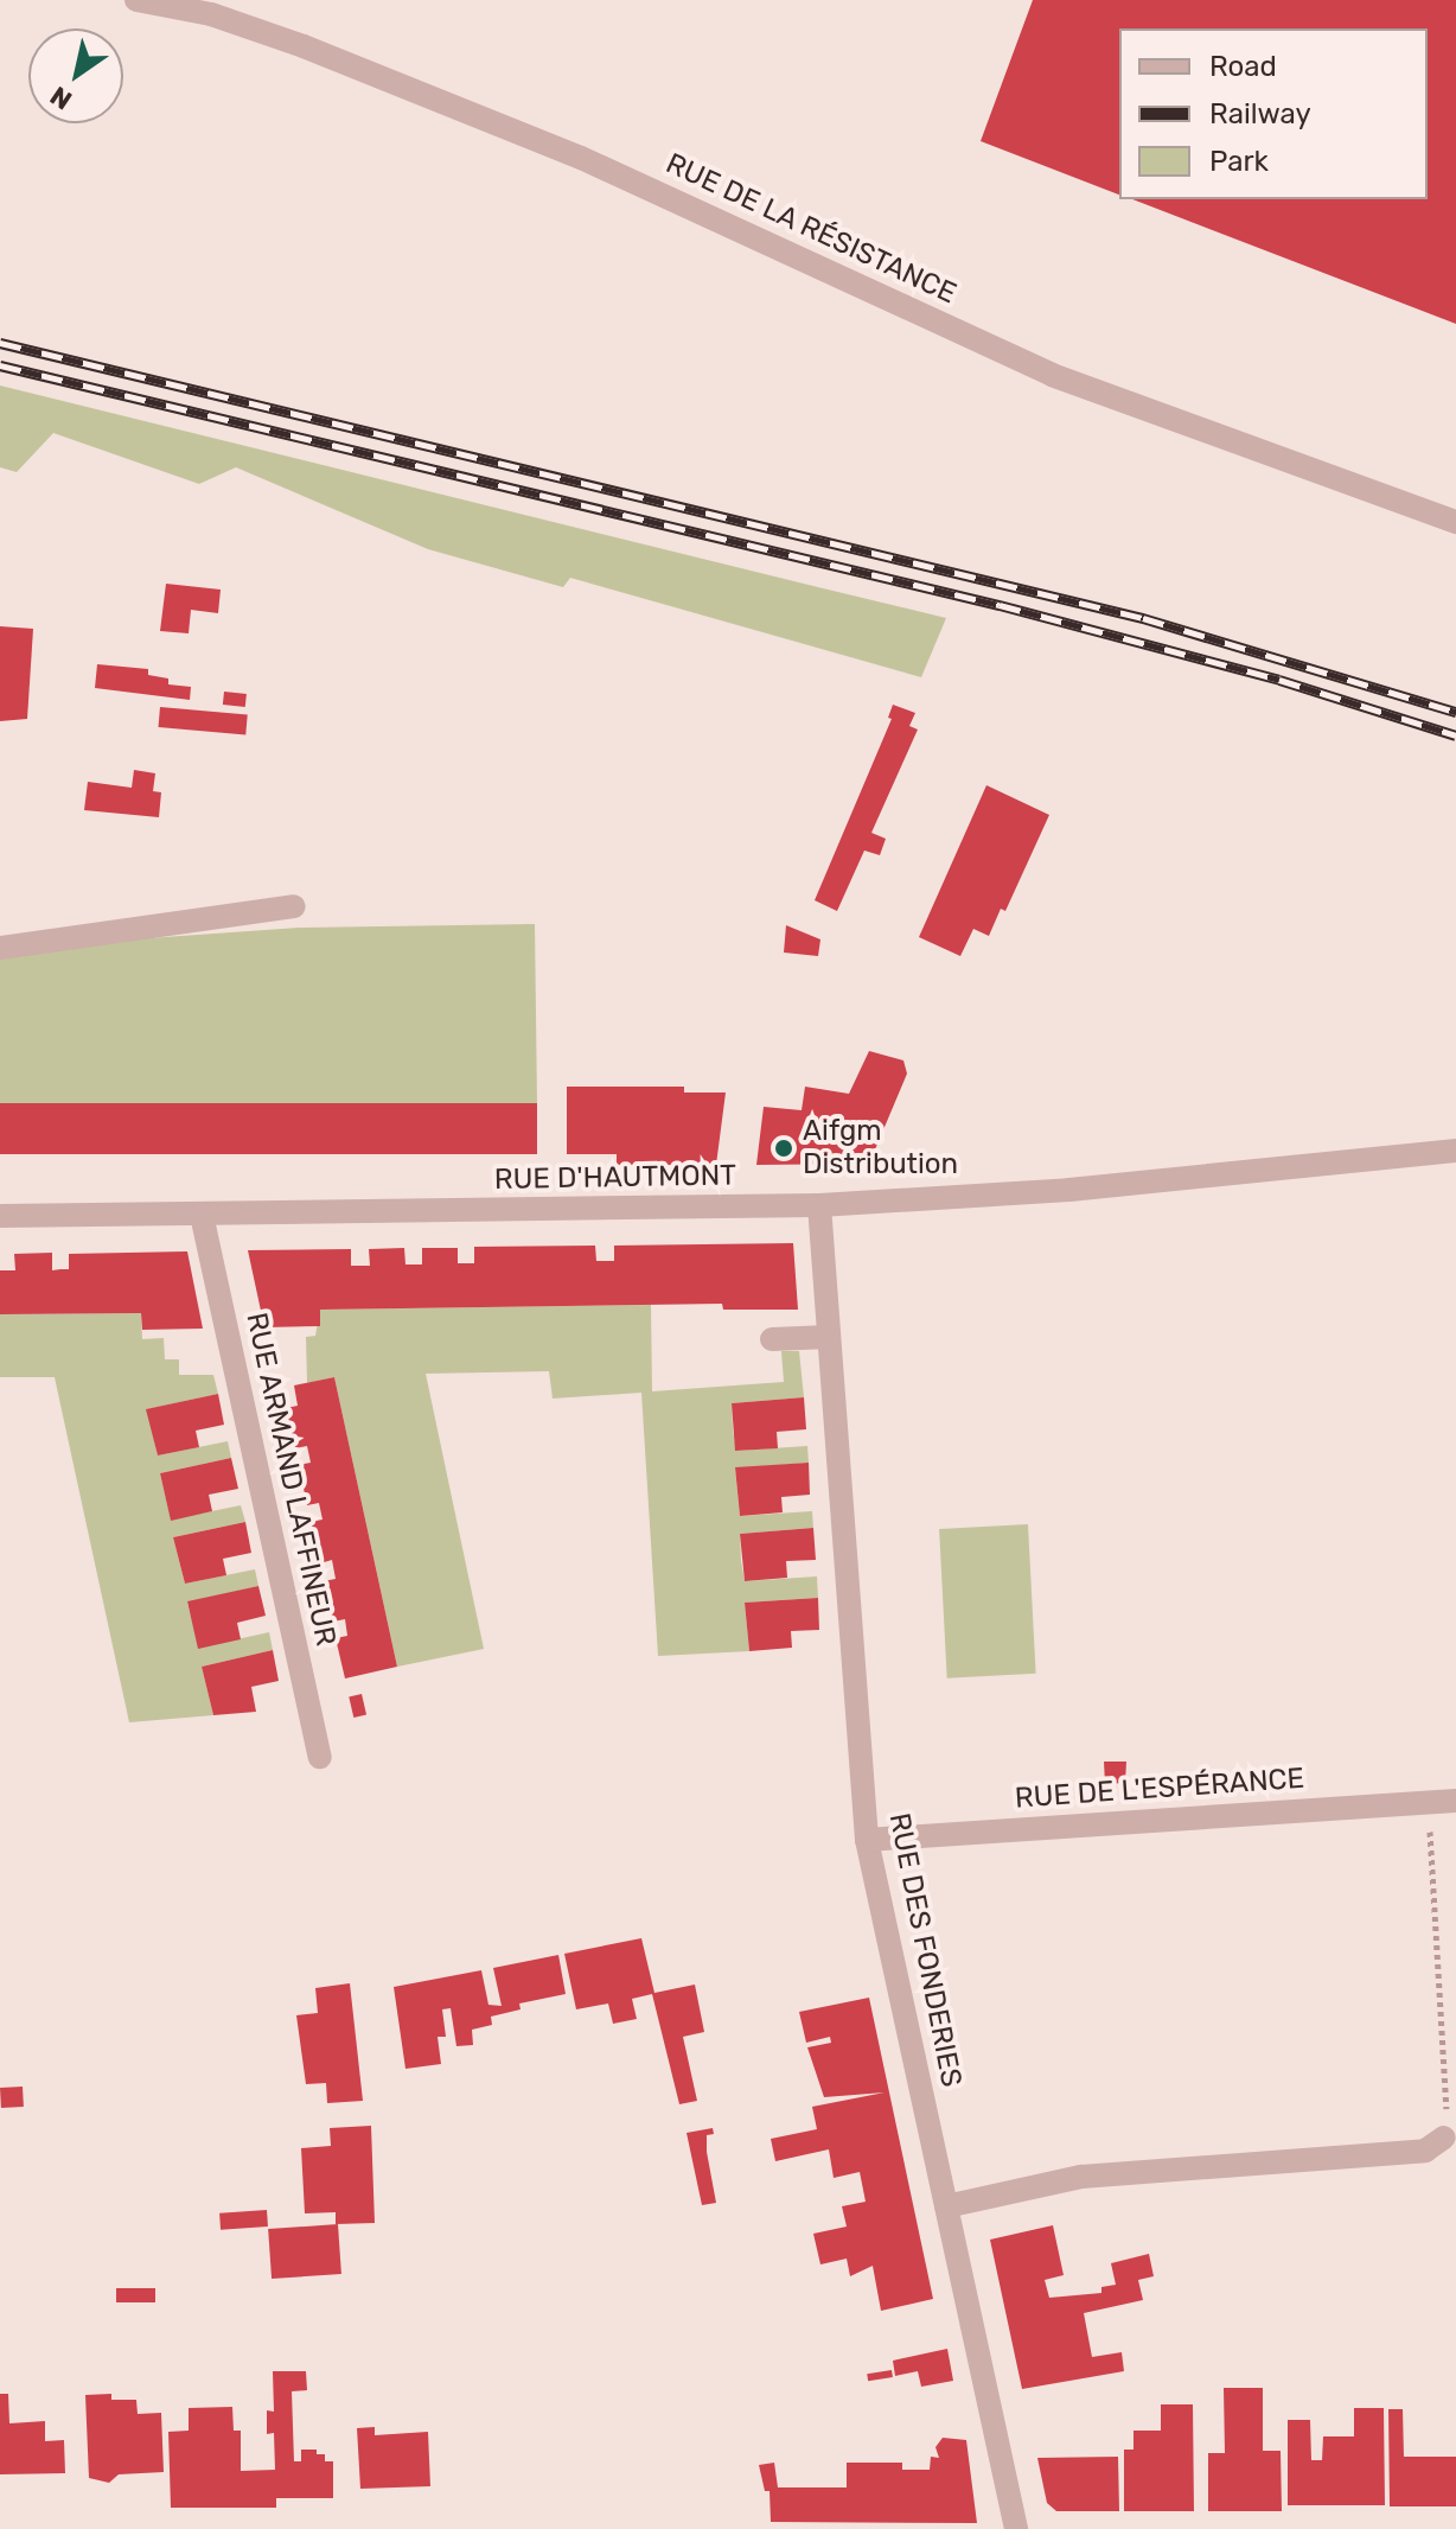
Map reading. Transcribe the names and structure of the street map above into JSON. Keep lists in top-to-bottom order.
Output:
{
  "streets": {
    "street": [
      "RUE DE LA RÉSISTANCE",
      "RUE D'HAUTMONT",
      "RUE ARMAND LAFFINEUR",
      "RUE DE L'ESPÉRANCE",
      "RUE DES FONDERIES"
    ]
  },
  "crossings": [
    ["RUE D'HAUTMONT", "RUE ARMAND LAFFINEUR"],
    ["RUE D'HAUTMONT", "RUE DES FONDERIES"],
    ["RUE DE L'ESPÉRANCE", "RUE DES FONDERIES"]
  ],
  "places": ["Aifgm Distribution"],
  "legend": ["Road", "Railway", "Park"],
  "north": "bottom left"
}
